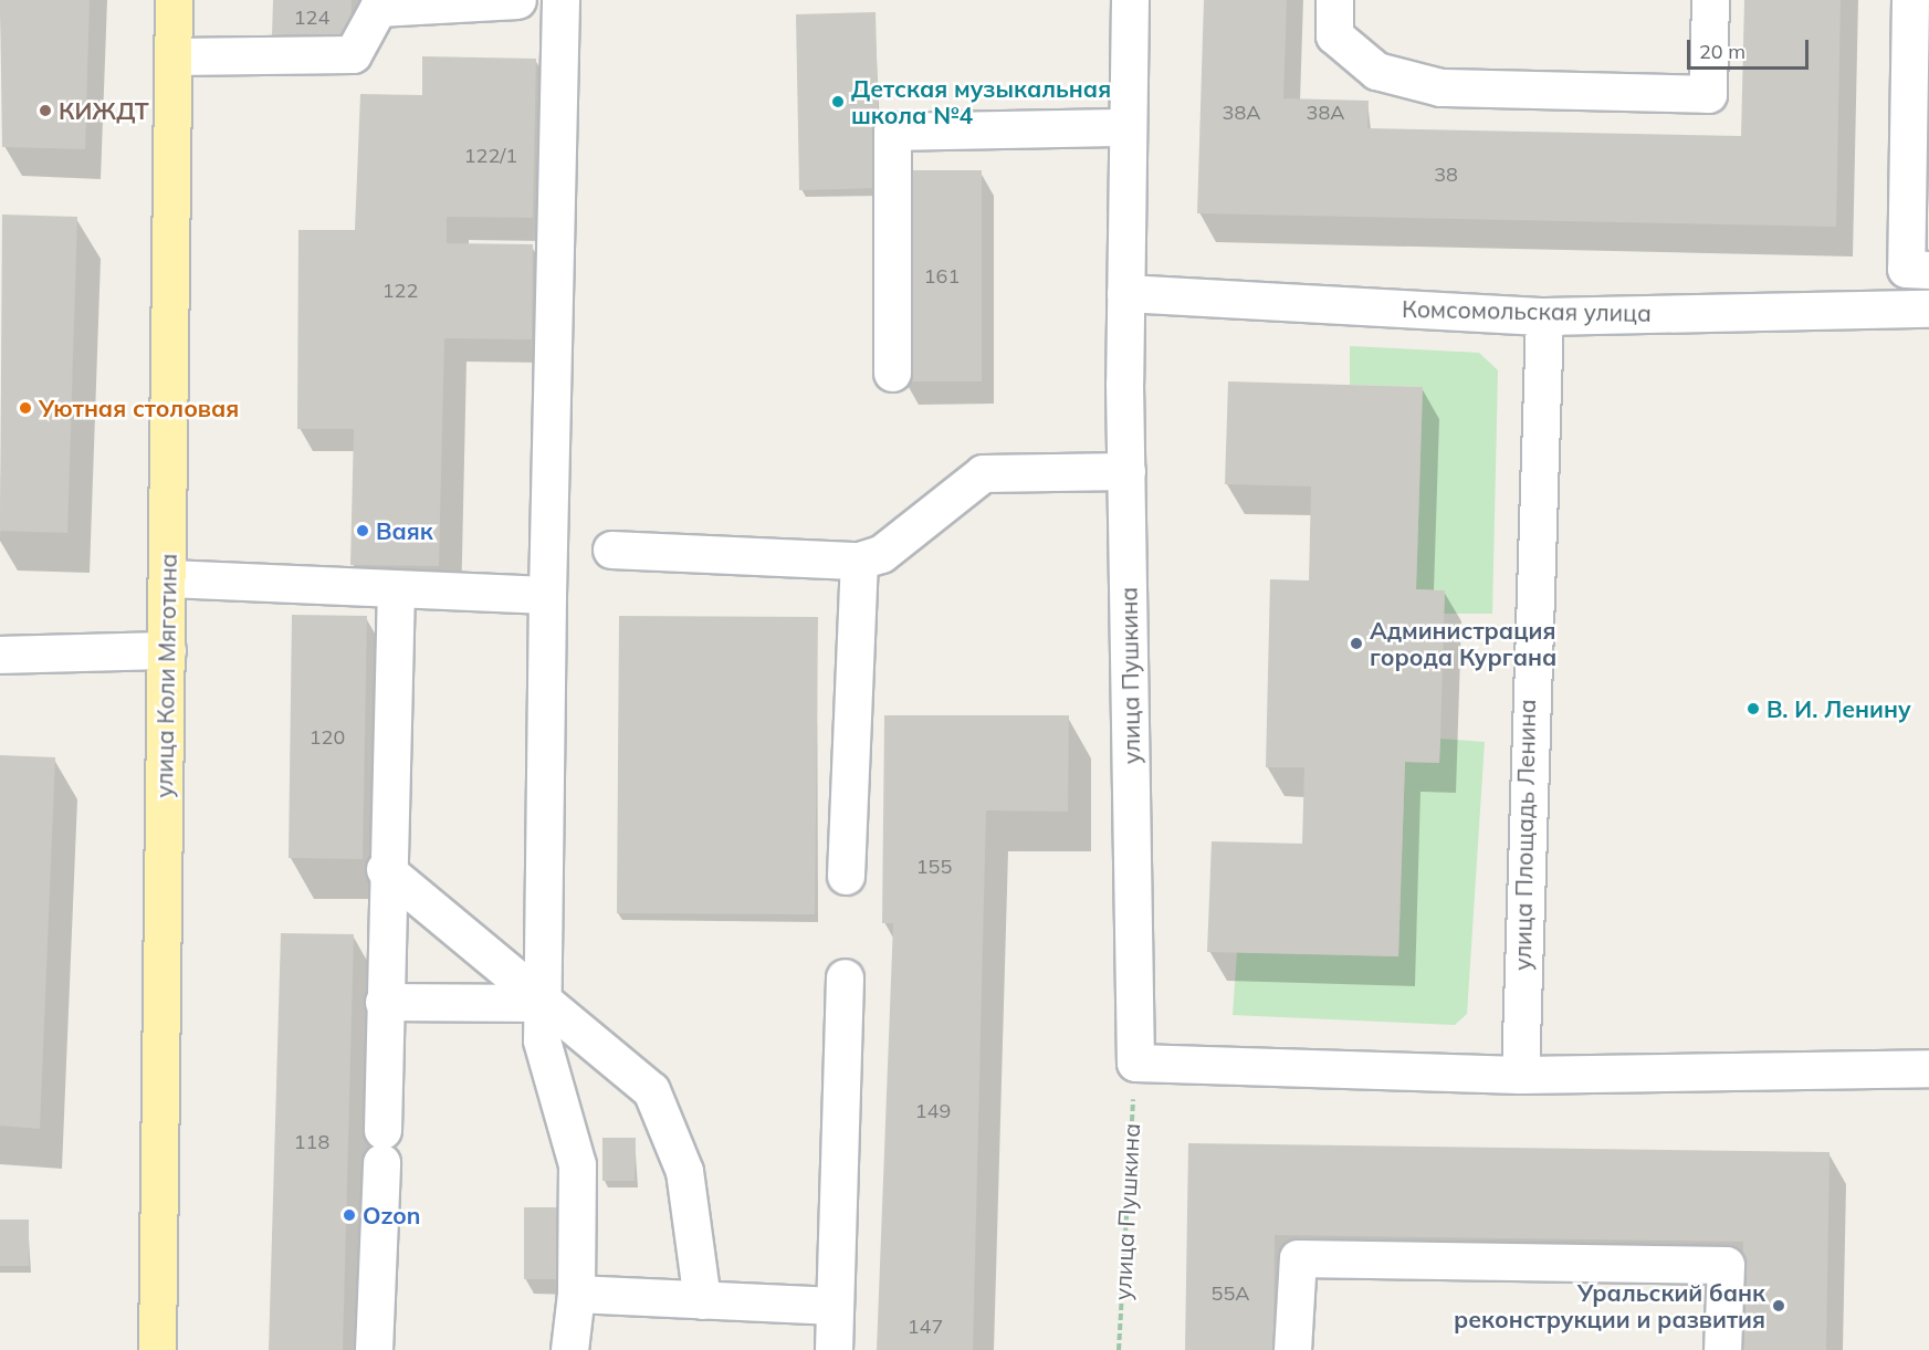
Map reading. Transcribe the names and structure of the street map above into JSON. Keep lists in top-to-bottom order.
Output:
{
  "streets": {
    "main road": ["улица Коли Мяготина"],
    "street": ["Комсомольская улица", "улица Пушкина", "улица Площадь Ленина"]
  },
  "crossings": [
    ["Комсомольская улица", "улица Пушкина"],
    ["Комсомольская улица", "улица Площадь Ленина"]
  ],
  "places": [
    "Детская музыкальная школа №4",
    "КИЖДТ",
    "Уютная столовая",
    "Ваяк",
    "Администрация города Кургана",
    "В. И. Ленину",
    "Ozon",
    "Уральский банк реконструкции и развития"
  ],
  "house_numbers": [
    "124",
    "38А",
    "38А",
    "122/1",
    "38",
    "161",
    "122",
    "120",
    "155",
    "149",
    "118",
    "55А",
    "147"
  ],
  "scale_bar": "20 m"
}
